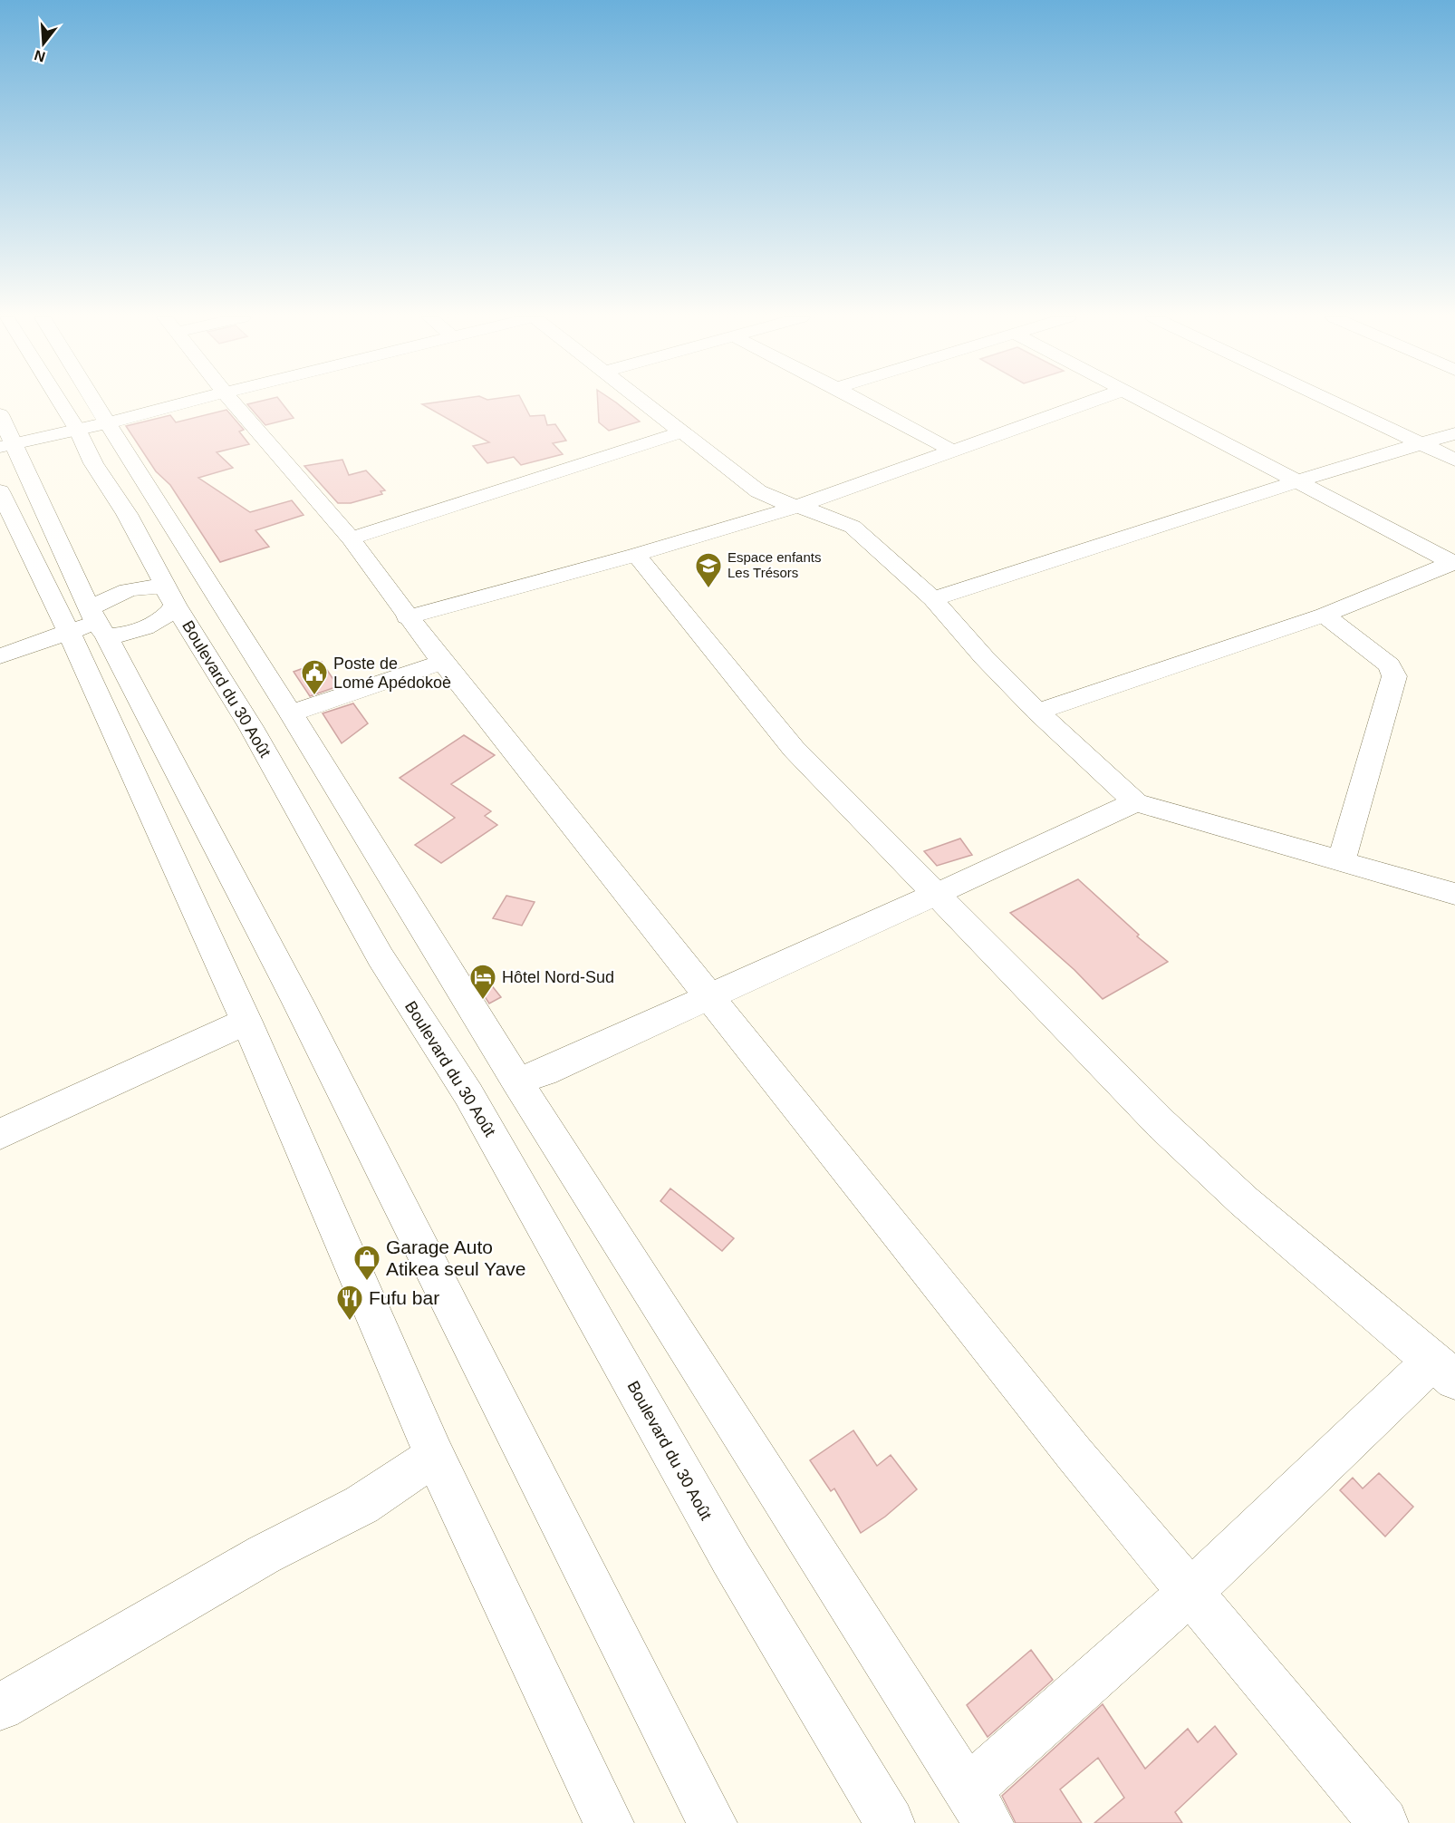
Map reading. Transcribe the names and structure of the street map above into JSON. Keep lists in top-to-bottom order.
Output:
{
  "streets": {
    "main road": ["Boulevard du 30 Août"]
  },
  "places": {
    "school or university": ["Espace enfants Les Trésors"],
    "public building": ["Poste de Lomé Apédokoè"],
    "hotel": ["Hôtel Nord-Sud"],
    "shop": ["Garage Auto Atikea seul Yave"],
    "restaurant": ["Fufu bar"]
  },
  "north": "bottom"
}
